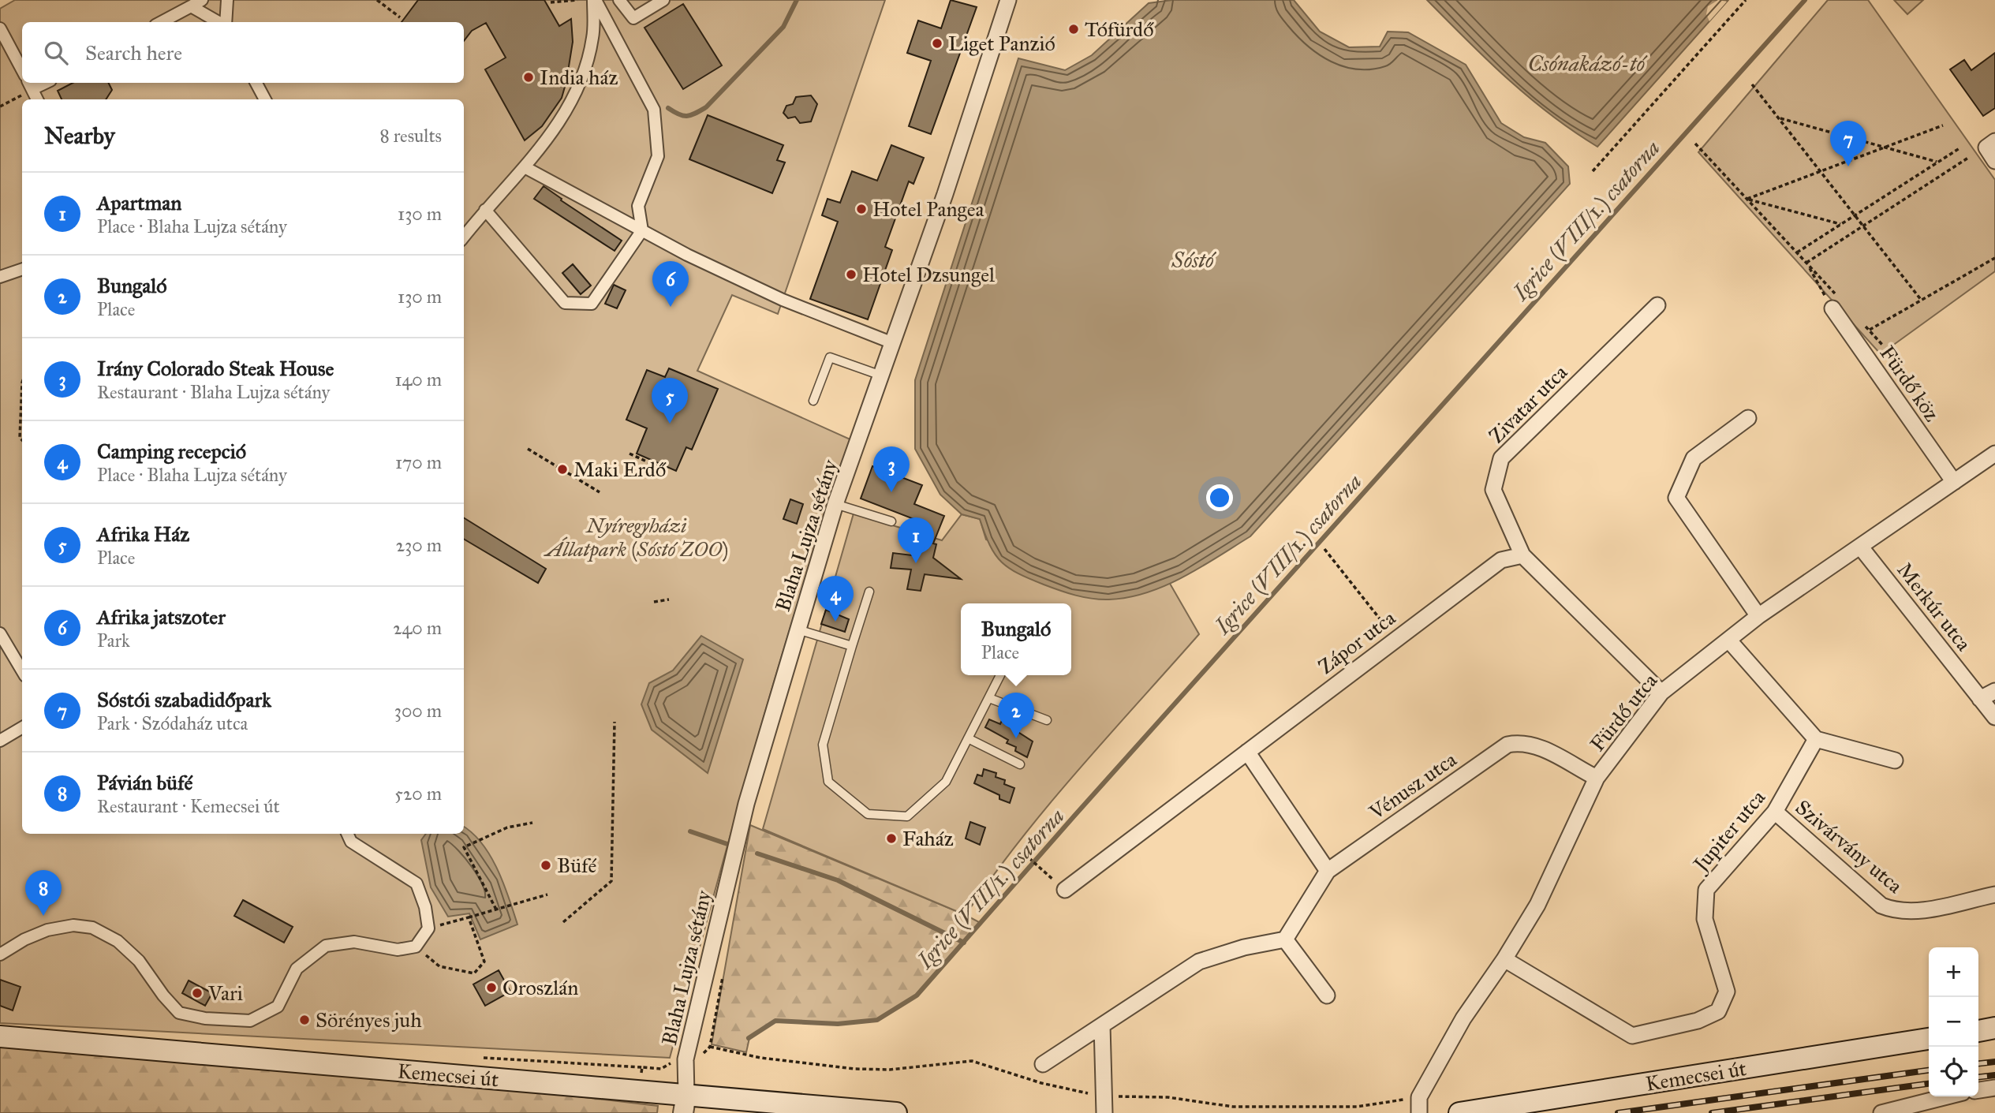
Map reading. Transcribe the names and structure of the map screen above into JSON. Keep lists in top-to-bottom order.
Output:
{
  "streets": {
    "main road": ["Kemecsei út"],
    "street": [
      "Fürdő köz",
      "Zivatar utca",
      "Blaha Lujza sétány",
      "Merkúr utca",
      "Zápor utca",
      "Fürdő utca",
      "Vénusz utca",
      "Jupiter utca",
      "Szivárvány utca"
    ]
  },
  "crossings": [
    ["Fürdő köz", "Fürdő utca"],
    ["Zivatar utca", "Zápor utca"],
    ["Blaha Lujza sétány", "Kemecsei út"],
    ["Merkúr utca", "Fürdő utca"],
    ["Fürdő utca", "Vénusz utca"],
    ["Fürdő utca", "Jupiter utca"],
    ["Jupiter utca", "Szivárvány utca"]
  ],
  "water": ["Csónakázó-tó", "Igrice (VIII/1.) csatorna", "Sóstó"],
  "parks": ["Nyíregyházi Állatpark (Sóstó ZOO)"],
  "places": [
    "Tófürdő",
    "Liget Panzió",
    "India ház",
    "Hotel Pangea",
    "Hotel Dzsungel",
    "Maki Erdő",
    "Faház",
    "Büfé",
    "Oroszlán",
    "Vari",
    "Sörényes juh"
  ],
  "page": {
    "search": "Search here",
    "heading": ["Nearby", "8 results"],
    "pins": [
      "7",
      "6",
      "5",
      "3",
      "1",
      "4",
      "2",
      "8"
    ],
    "list": [
      {
        "mark": "1",
        "name": "Apartman",
        "note": "Place · Blaha Lujza sétány",
        "value": "130 m"
      },
      {
        "mark": "2",
        "name": "Bungaló",
        "note": "Place",
        "value": "130 m"
      },
      {
        "mark": "3",
        "name": "Irány Colorado Steak House",
        "note": "Restaurant · Blaha Lujza sétány",
        "value": "140 m"
      },
      {
        "mark": "4",
        "name": "Camping recepció",
        "note": "Place · Blaha Lujza sétány",
        "value": "170 m"
      },
      {
        "mark": "5",
        "name": "Afrika Ház",
        "note": "Place",
        "value": "230 m"
      },
      {
        "mark": "6",
        "name": "Afrika jatszoter",
        "note": "Park",
        "value": "240 m"
      },
      {
        "mark": "7",
        "name": "Sóstói szabadidőpark",
        "note": "Park · Szódaház utca",
        "value": "300 m"
      },
      {
        "mark": "8",
        "name": "Pávián büfé",
        "note": "Restaurant · Kemecsei út",
        "value": "520 m"
      }
    ],
    "popup": ["Bungaló", "Place"],
    "map_buttons": ["+", "−"]
  }
}
